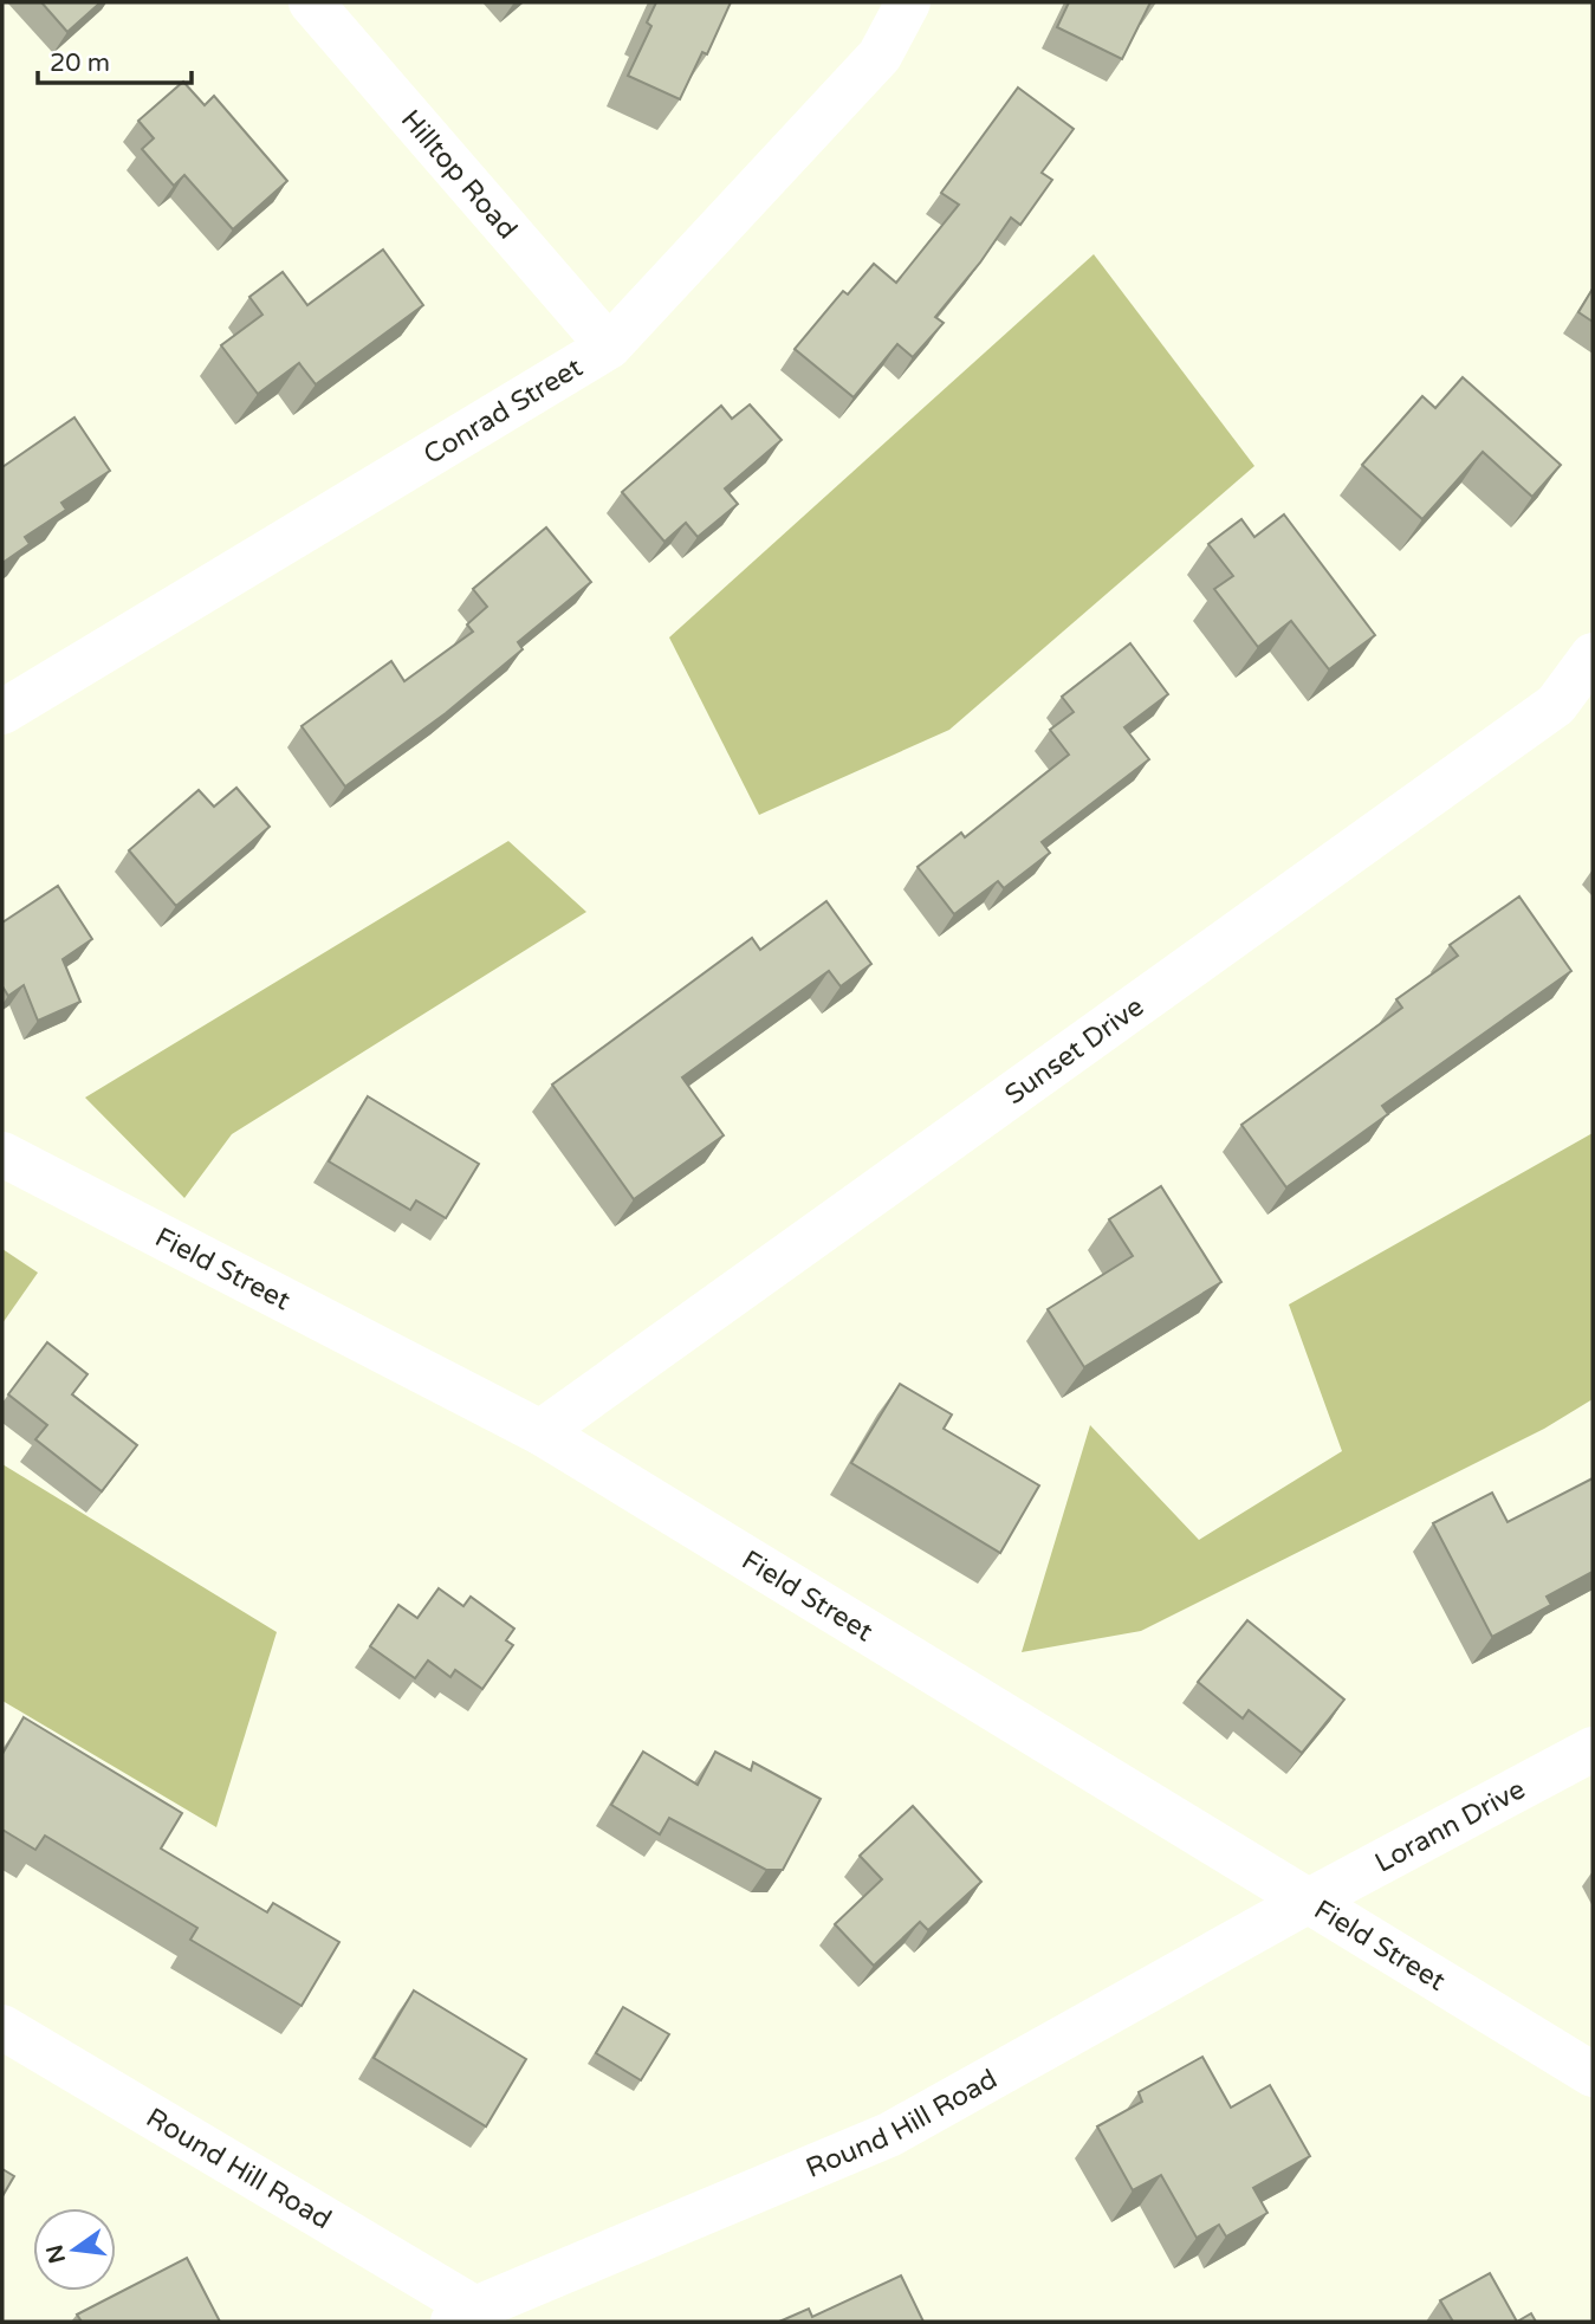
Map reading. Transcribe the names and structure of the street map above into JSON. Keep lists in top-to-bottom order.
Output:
{
  "streets": {
    "street": [
      "Hilltop Road",
      "Conrad Street",
      "Sunset Drive",
      "Field Street",
      "Lorann Drive",
      "Round Hill Road"
    ]
  },
  "crossings": [
    ["Hilltop Road", "Conrad Street"],
    ["Sunset Drive", "Field Street"],
    ["Field Street", "Lorann Drive"],
    ["Field Street", "Round Hill Road"],
    ["Lorann Drive", "Round Hill Road"]
  ],
  "scale_bar": "20 m",
  "north": "left"
}
